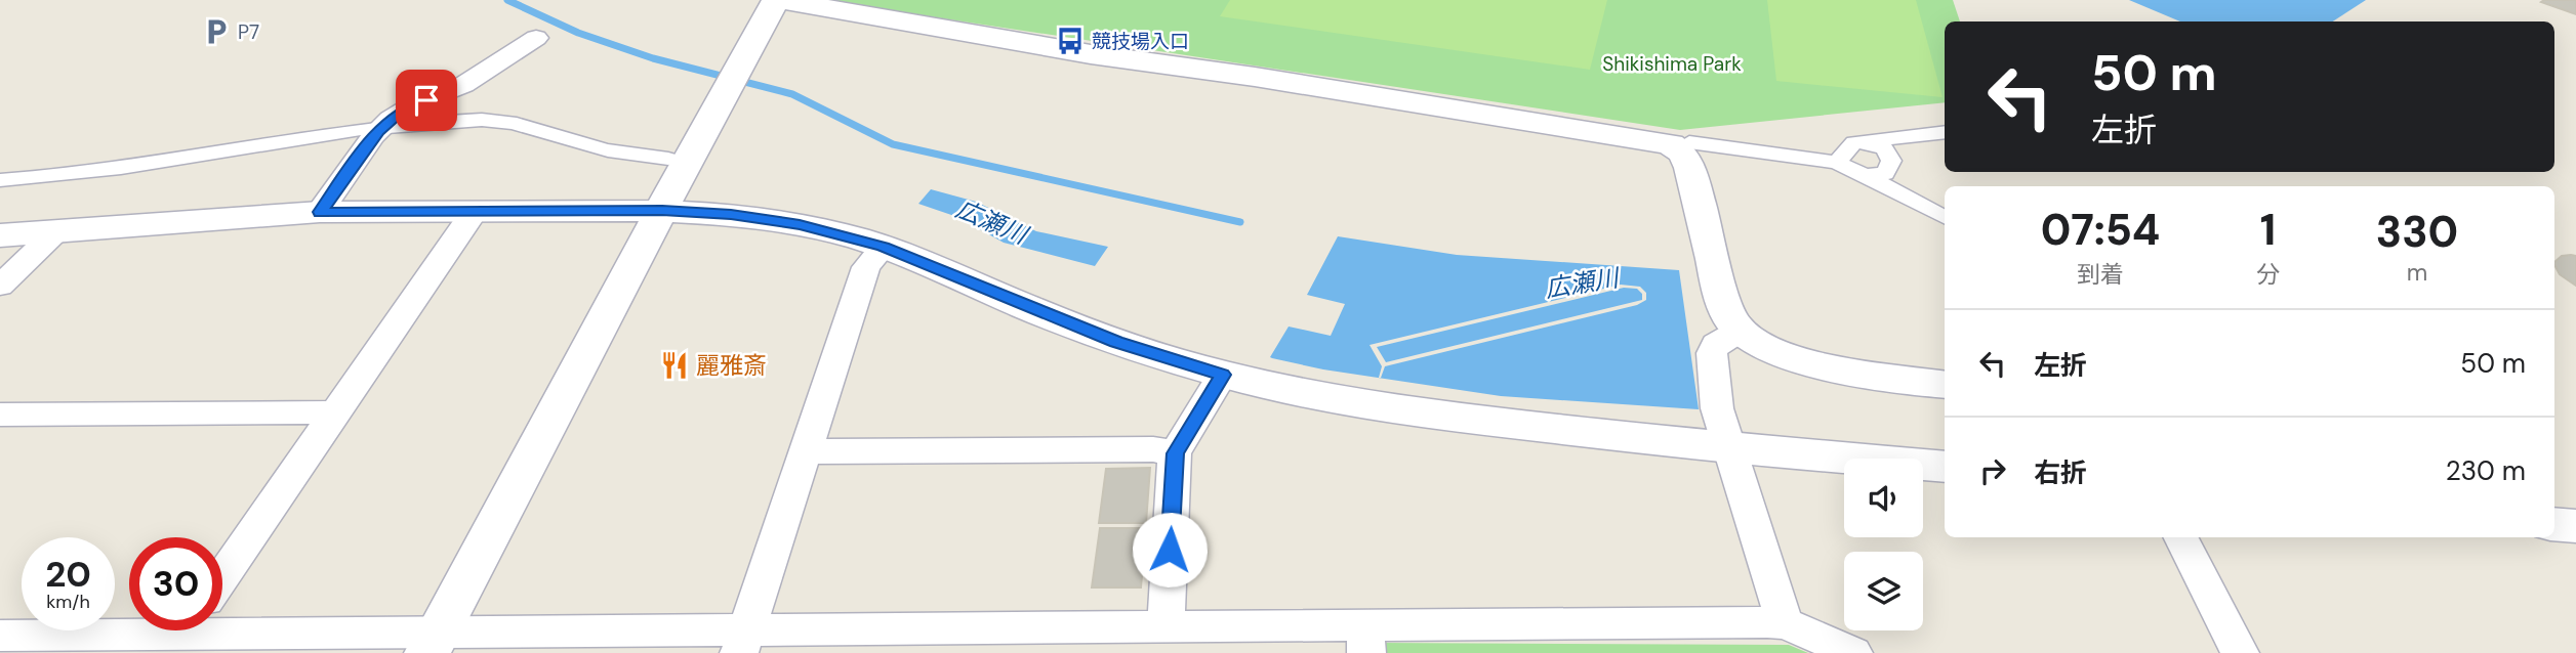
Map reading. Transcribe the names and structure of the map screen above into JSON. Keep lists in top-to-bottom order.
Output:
{
  "water": ["広瀬川"],
  "parks": ["Shikishima Park"],
  "places": {
    "parking": ["P7"],
    "bus stop": ["競技場入口"],
    "restaurant": ["麗雅斎"]
  },
  "page": {
    "turn": ["50 m", "左折"],
    "eta": [
      "07:54",
      "到着",
      "1",
      "分",
      "330",
      "m"
    ],
    "list": [
      {
        "name": "左折",
        "value": "50 m"
      },
      {
        "name": "右折",
        "value": "230 m"
      }
    ],
    "speed": "20 km/h",
    "limit": "30"
  }
}
